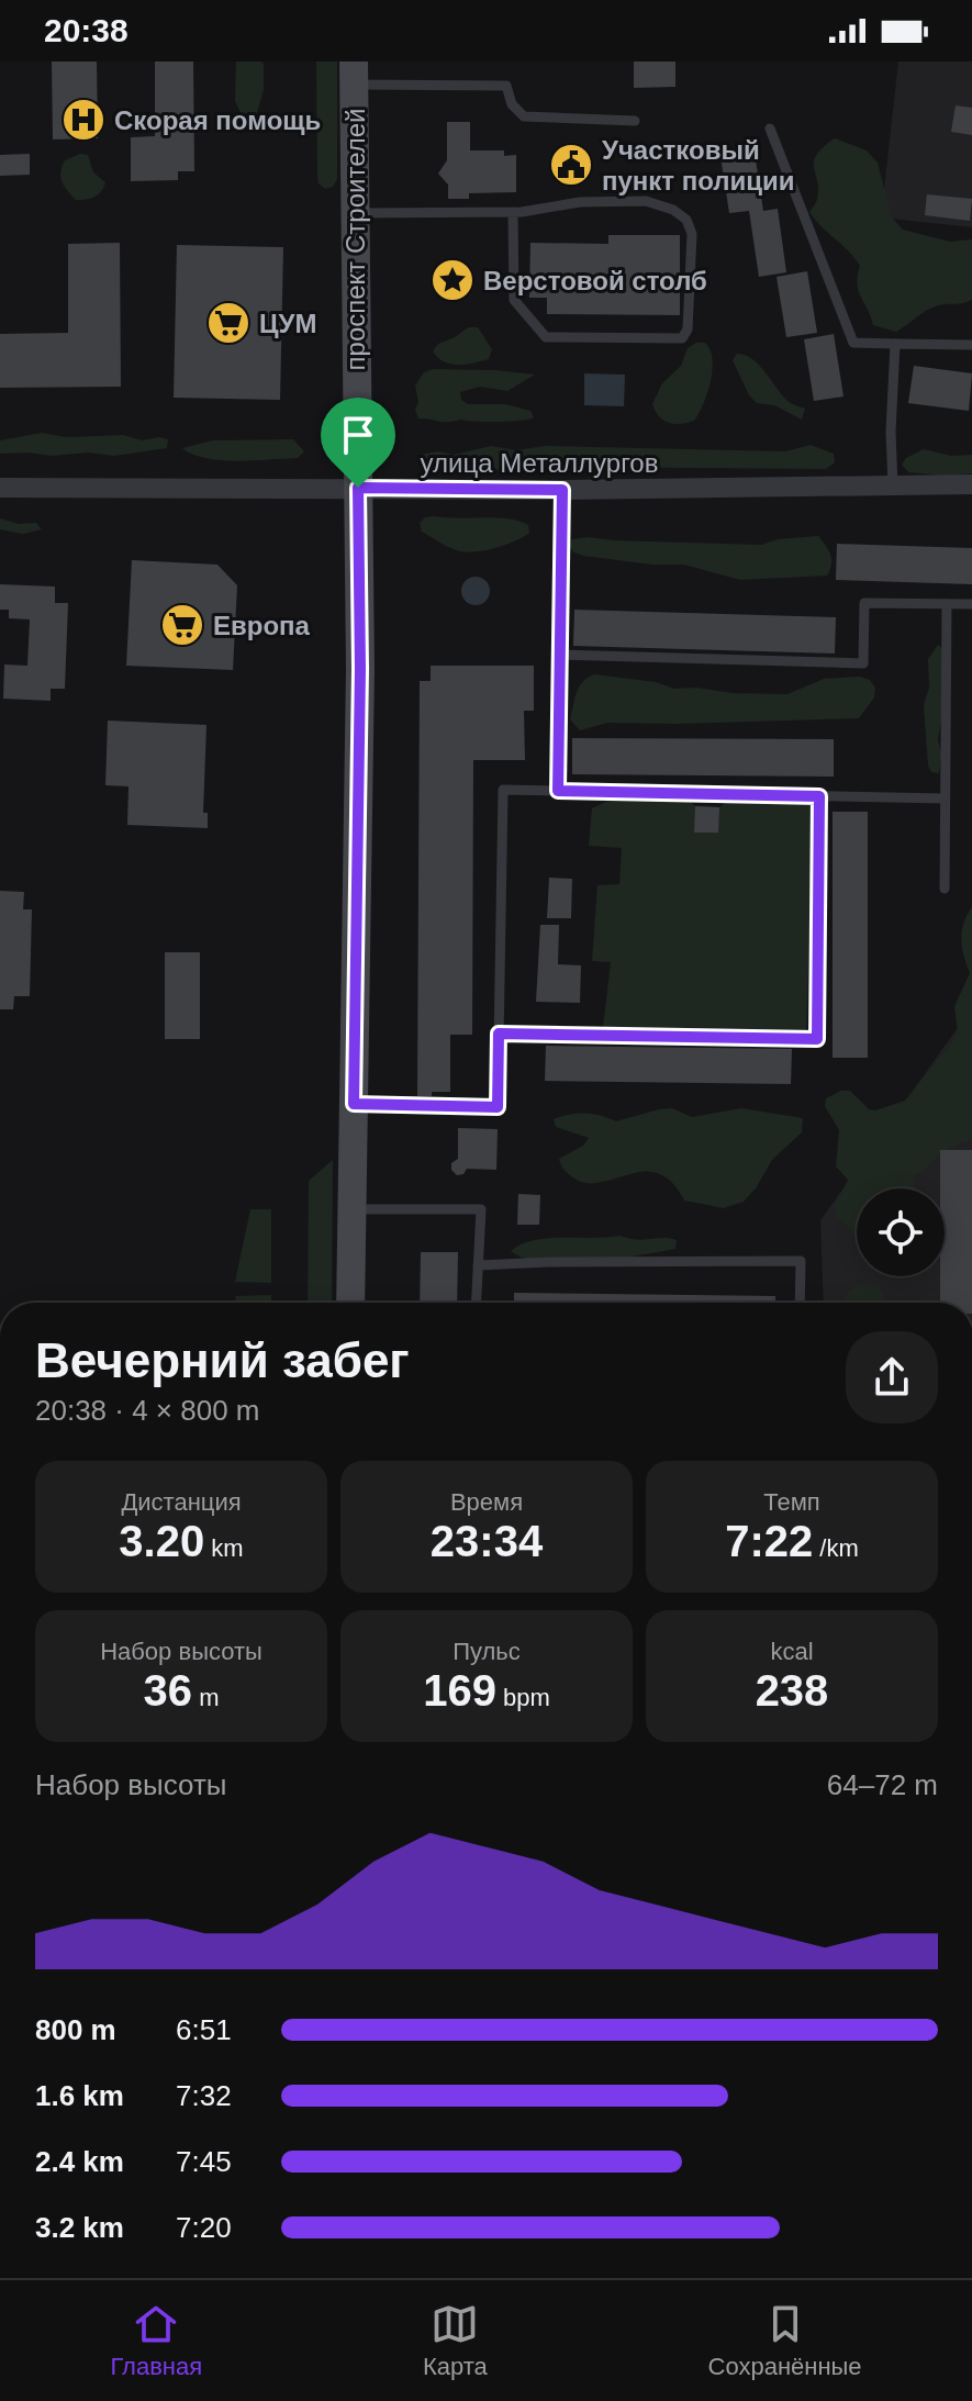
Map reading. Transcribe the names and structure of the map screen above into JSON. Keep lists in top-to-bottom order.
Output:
{
  "streets": {
    "street": ["проспект Строителей", "улица Металлургов"]
  },
  "crossings": [
    ["проспект Строителей", "улица Металлургов"]
  ],
  "places": {
    "hospital": ["Скорая помощь"],
    "public building": ["Участковый пункт полиции"],
    "place": ["Верстовой столб"],
    "supermarket": ["ЦУМ", "Европа"]
  },
  "page": {
    "status": "20:38",
    "heading": ["Вечерний забег", "20:38 · 4 × 800 m"],
    "stats": [
      ["Дистанция", "3.20 km"],
      ["Время", "23:34"],
      ["Темп", "7:22 /km"],
      ["Набор высоты", "36 m"],
      ["Пульс", "169 bpm"],
      ["kcal", "238"]
    ],
    "chart": ["Набор высоты", "64–72 m"],
    "list": [
      {
        "name": "800 m",
        "note": "6:51"
      },
      {
        "name": "1.6 km",
        "note": "7:32"
      },
      {
        "name": "2.4 km",
        "note": "7:45"
      },
      {
        "name": "3.2 km",
        "note": "7:20"
      }
    ],
    "tabs": ["Главная", "Карта", "Сохранённые"]
  }
}
